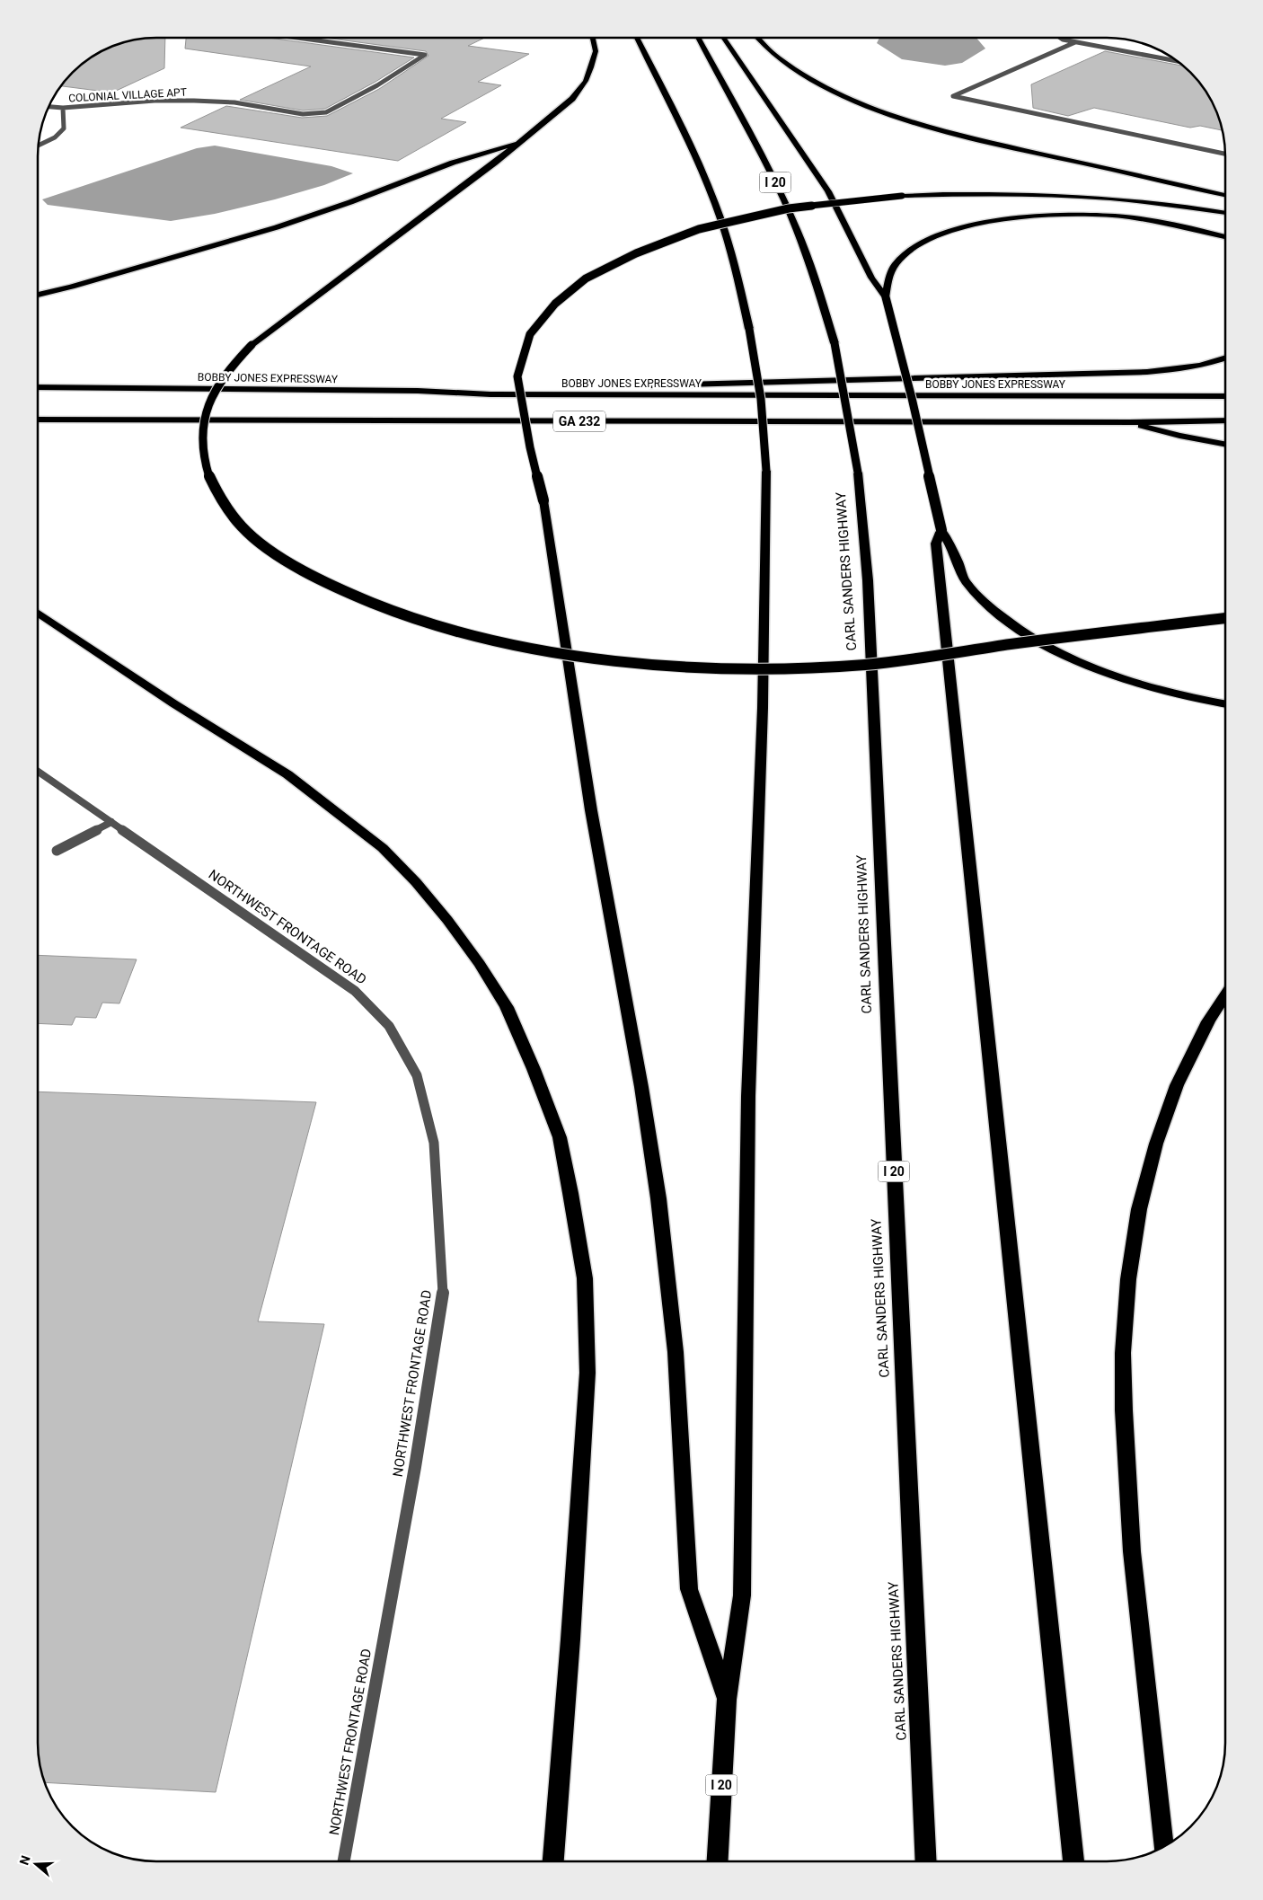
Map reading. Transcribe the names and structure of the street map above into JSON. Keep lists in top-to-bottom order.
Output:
{
  "streets": {
    "highway": [
      "I 20",
      "BOBBY JONES EXPRESSWAY",
      "GA 232",
      "CARL SANDERS HIGHWAY"
    ],
    "street": ["COLONIAL VILLAGE APT", "NORTHWEST FRONTAGE ROAD"]
  },
  "north": "left"
}
